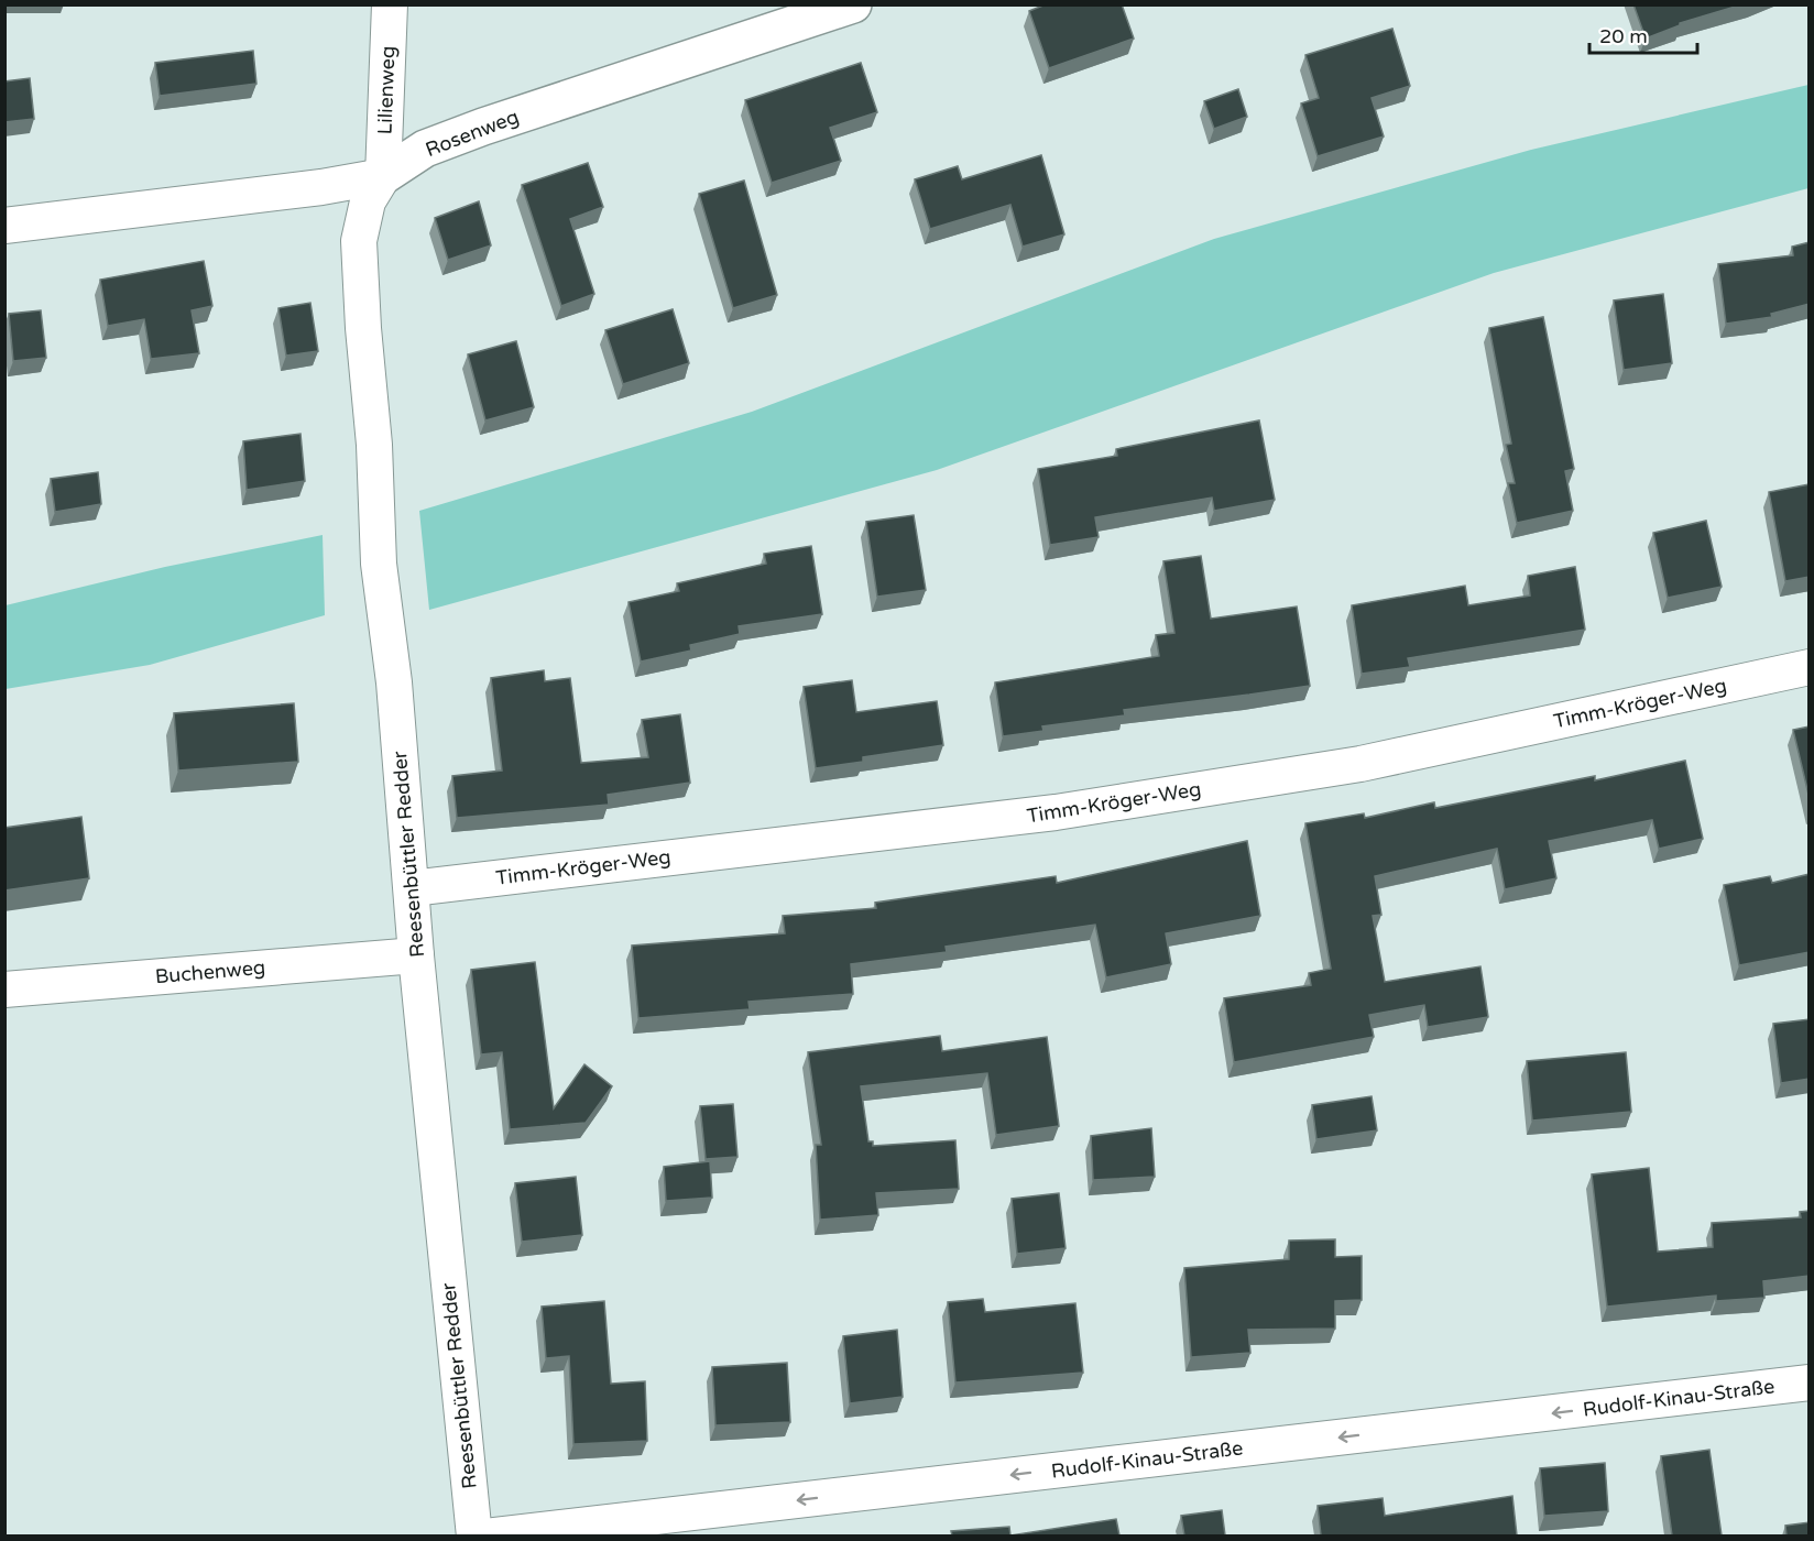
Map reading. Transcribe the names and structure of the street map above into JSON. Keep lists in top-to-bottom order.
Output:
{
  "streets": {
    "street": [
      "Lilienweg",
      "Rosenweg",
      "Timm-Kröger-Weg",
      "Reesenbüttler Redder",
      "Buchenweg",
      "Rudolf-Kinau-Straße"
    ]
  },
  "crossings": [
    ["Lilienweg", "Rosenweg"],
    ["Lilienweg", "Reesenbüttler Redder"],
    ["Rosenweg", "Reesenbüttler Redder"],
    ["Timm-Kröger-Weg", "Reesenbüttler Redder"],
    ["Reesenbüttler Redder", "Buchenweg"]
  ],
  "one_way": ["Rudolf-Kinau-Straße"],
  "scale_bar": "20 m"
}
